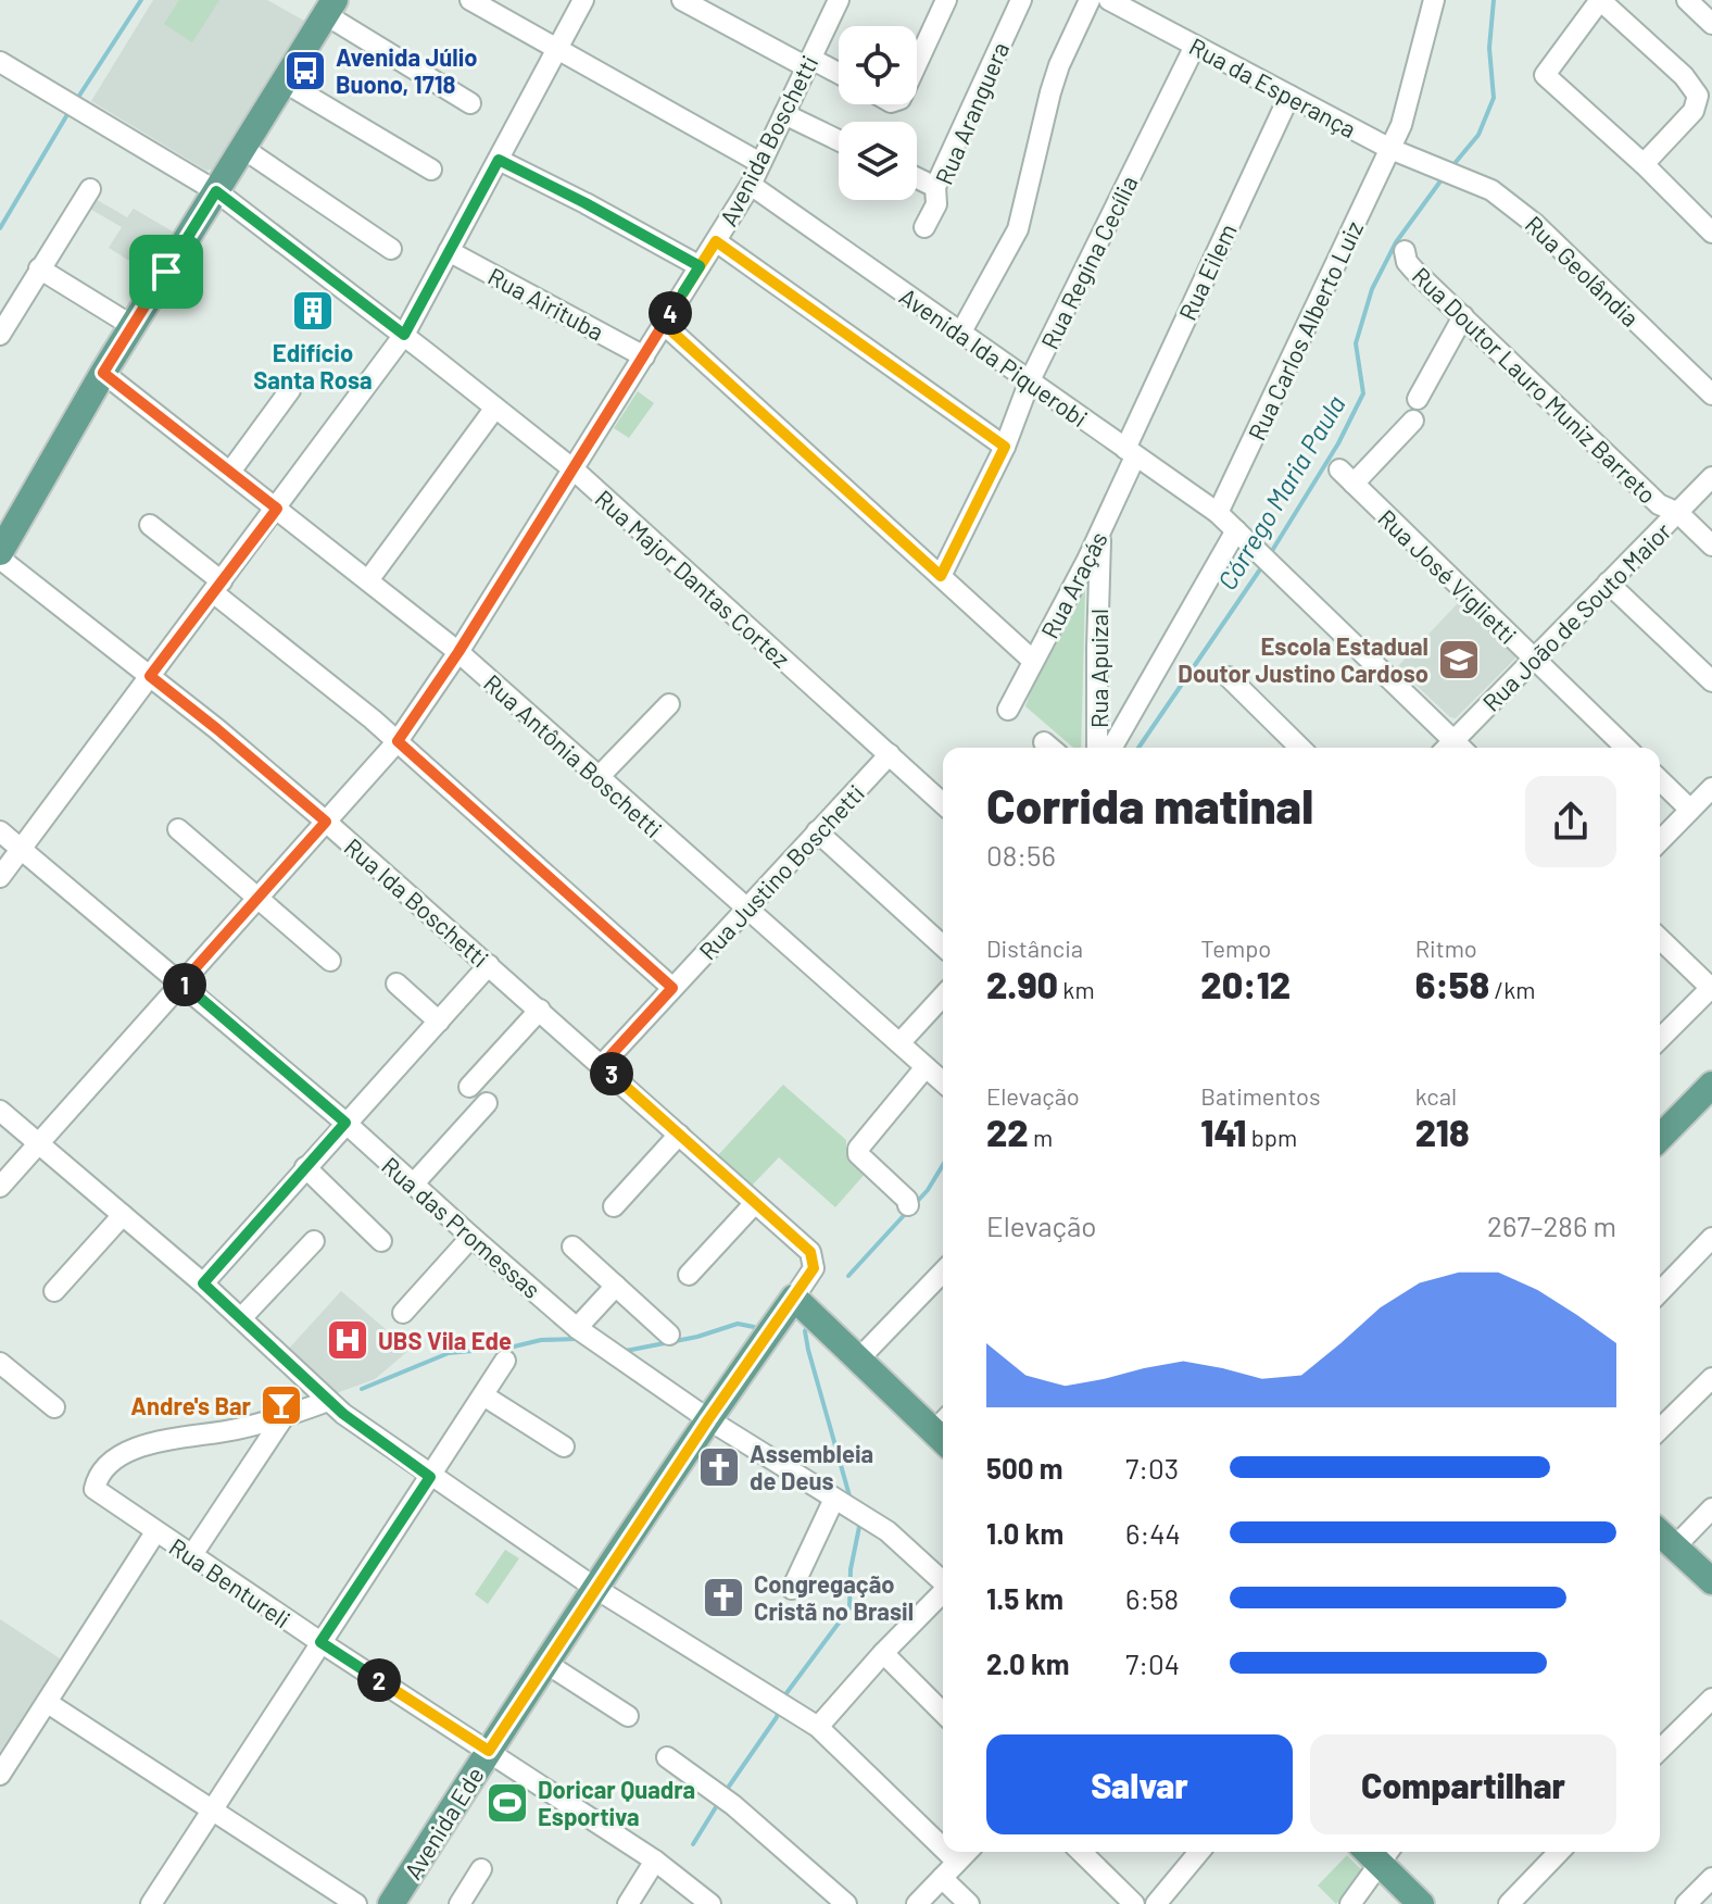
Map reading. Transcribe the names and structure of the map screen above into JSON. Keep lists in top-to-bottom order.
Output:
{
  "streets": {
    "main road": ["Avenida Ede"],
    "street": [
      "Rua da Esperança",
      "Rua Aranguera",
      "Avenida Boschetti",
      "Rua Regina Cecília",
      "Rua Geolândia",
      "Rua Eilem",
      "Rua Airituba",
      "Rua Carlos Alberto Luiz",
      "Avenida Ida Piquerobi",
      "Rua Doutor Lauro Muniz Barreto",
      "Rua José Viglietti",
      "Rua Major Dantas Cortez",
      "Rua Araçás",
      "Rua João de Souto Maior",
      "Rua Apuizal",
      "Rua Antônia Boschetti",
      "Rua Justino Boschetti",
      "Rua Ida Boschetti",
      "Rua das Promessas",
      "Rua Bentureli"
    ]
  },
  "crossings": [
    ["Rua da Esperança", "Rua Regina Cecília"],
    ["Rua da Esperança", "Rua Geolândia"],
    ["Rua da Esperança", "Rua Eilem"],
    ["Rua da Esperança", "Rua Carlos Alberto Luiz"],
    ["Avenida Boschetti", "Rua Airituba"],
    ["Avenida Boschetti", "Avenida Ida Piquerobi"],
    ["Avenida Boschetti", "Rua Major Dantas Cortez"],
    ["Avenida Boschetti", "Rua Antônia Boschetti"],
    ["Avenida Boschetti", "Rua Ida Boschetti"],
    ["Avenida Boschetti", "Rua das Promessas"],
    ["Rua Regina Cecília", "Avenida Ida Piquerobi"],
    ["Rua Eilem", "Avenida Ida Piquerobi"],
    ["Rua Eilem", "Rua Araçás"],
    ["Rua Carlos Alberto Luiz", "Avenida Ida Piquerobi"],
    ["Avenida Ida Piquerobi", "Rua Araçás"],
    ["Rua Doutor Lauro Muniz Barreto", "Rua João de Souto Maior"],
    ["Rua José Viglietti", "Rua João de Souto Maior"],
    ["Rua Major Dantas Cortez", "Rua Justino Boschetti"],
    ["Rua Araçás", "Rua Apuizal"],
    ["Rua Antônia Boschetti", "Rua Justino Boschetti"],
    ["Rua Justino Boschetti", "Rua Ida Boschetti"],
    ["Rua Ida Boschetti", "Avenida Ede"],
    ["Rua das Promessas", "Avenida Ede"],
    ["Rua Bentureli", "Avenida Ede"]
  ],
  "water": ["Córrego Maria Paula"],
  "places": {
    "bus stop": ["Avenida Júlio Buono, 1718"],
    "building": ["Edifício Santa Rosa"],
    "school or university": ["Escola Estadual Doutor Justino Cardoso"],
    "hospital": ["UBS Vila Ede"],
    "bar": ["Andre's Bar"],
    "church": ["Assembleia de Deus", "Congregação Cristã no Brasil"],
    "sports": ["Doricar Quadra Esportiva"]
  },
  "page": {
    "pins": [
      "4",
      "1",
      "3",
      "2"
    ],
    "heading": ["Corrida matinal", "08:56"],
    "stats": [
      ["Distância", "2.90 km"],
      ["Tempo", "20:12"],
      ["Ritmo", "6:58 /km"],
      ["Elevação", "22 m"],
      ["Batimentos", "141 bpm"],
      ["kcal", "218"]
    ],
    "chart": ["Elevação", "267–286 m"],
    "list": [
      {
        "name": "500 m",
        "note": "7:03"
      },
      {
        "name": "1.0 km",
        "note": "6:44"
      },
      {
        "name": "1.5 km",
        "note": "6:58"
      },
      {
        "name": "2.0 km",
        "note": "7:04"
      }
    ],
    "buttons": ["Salvar", "Compartilhar"]
  }
}
